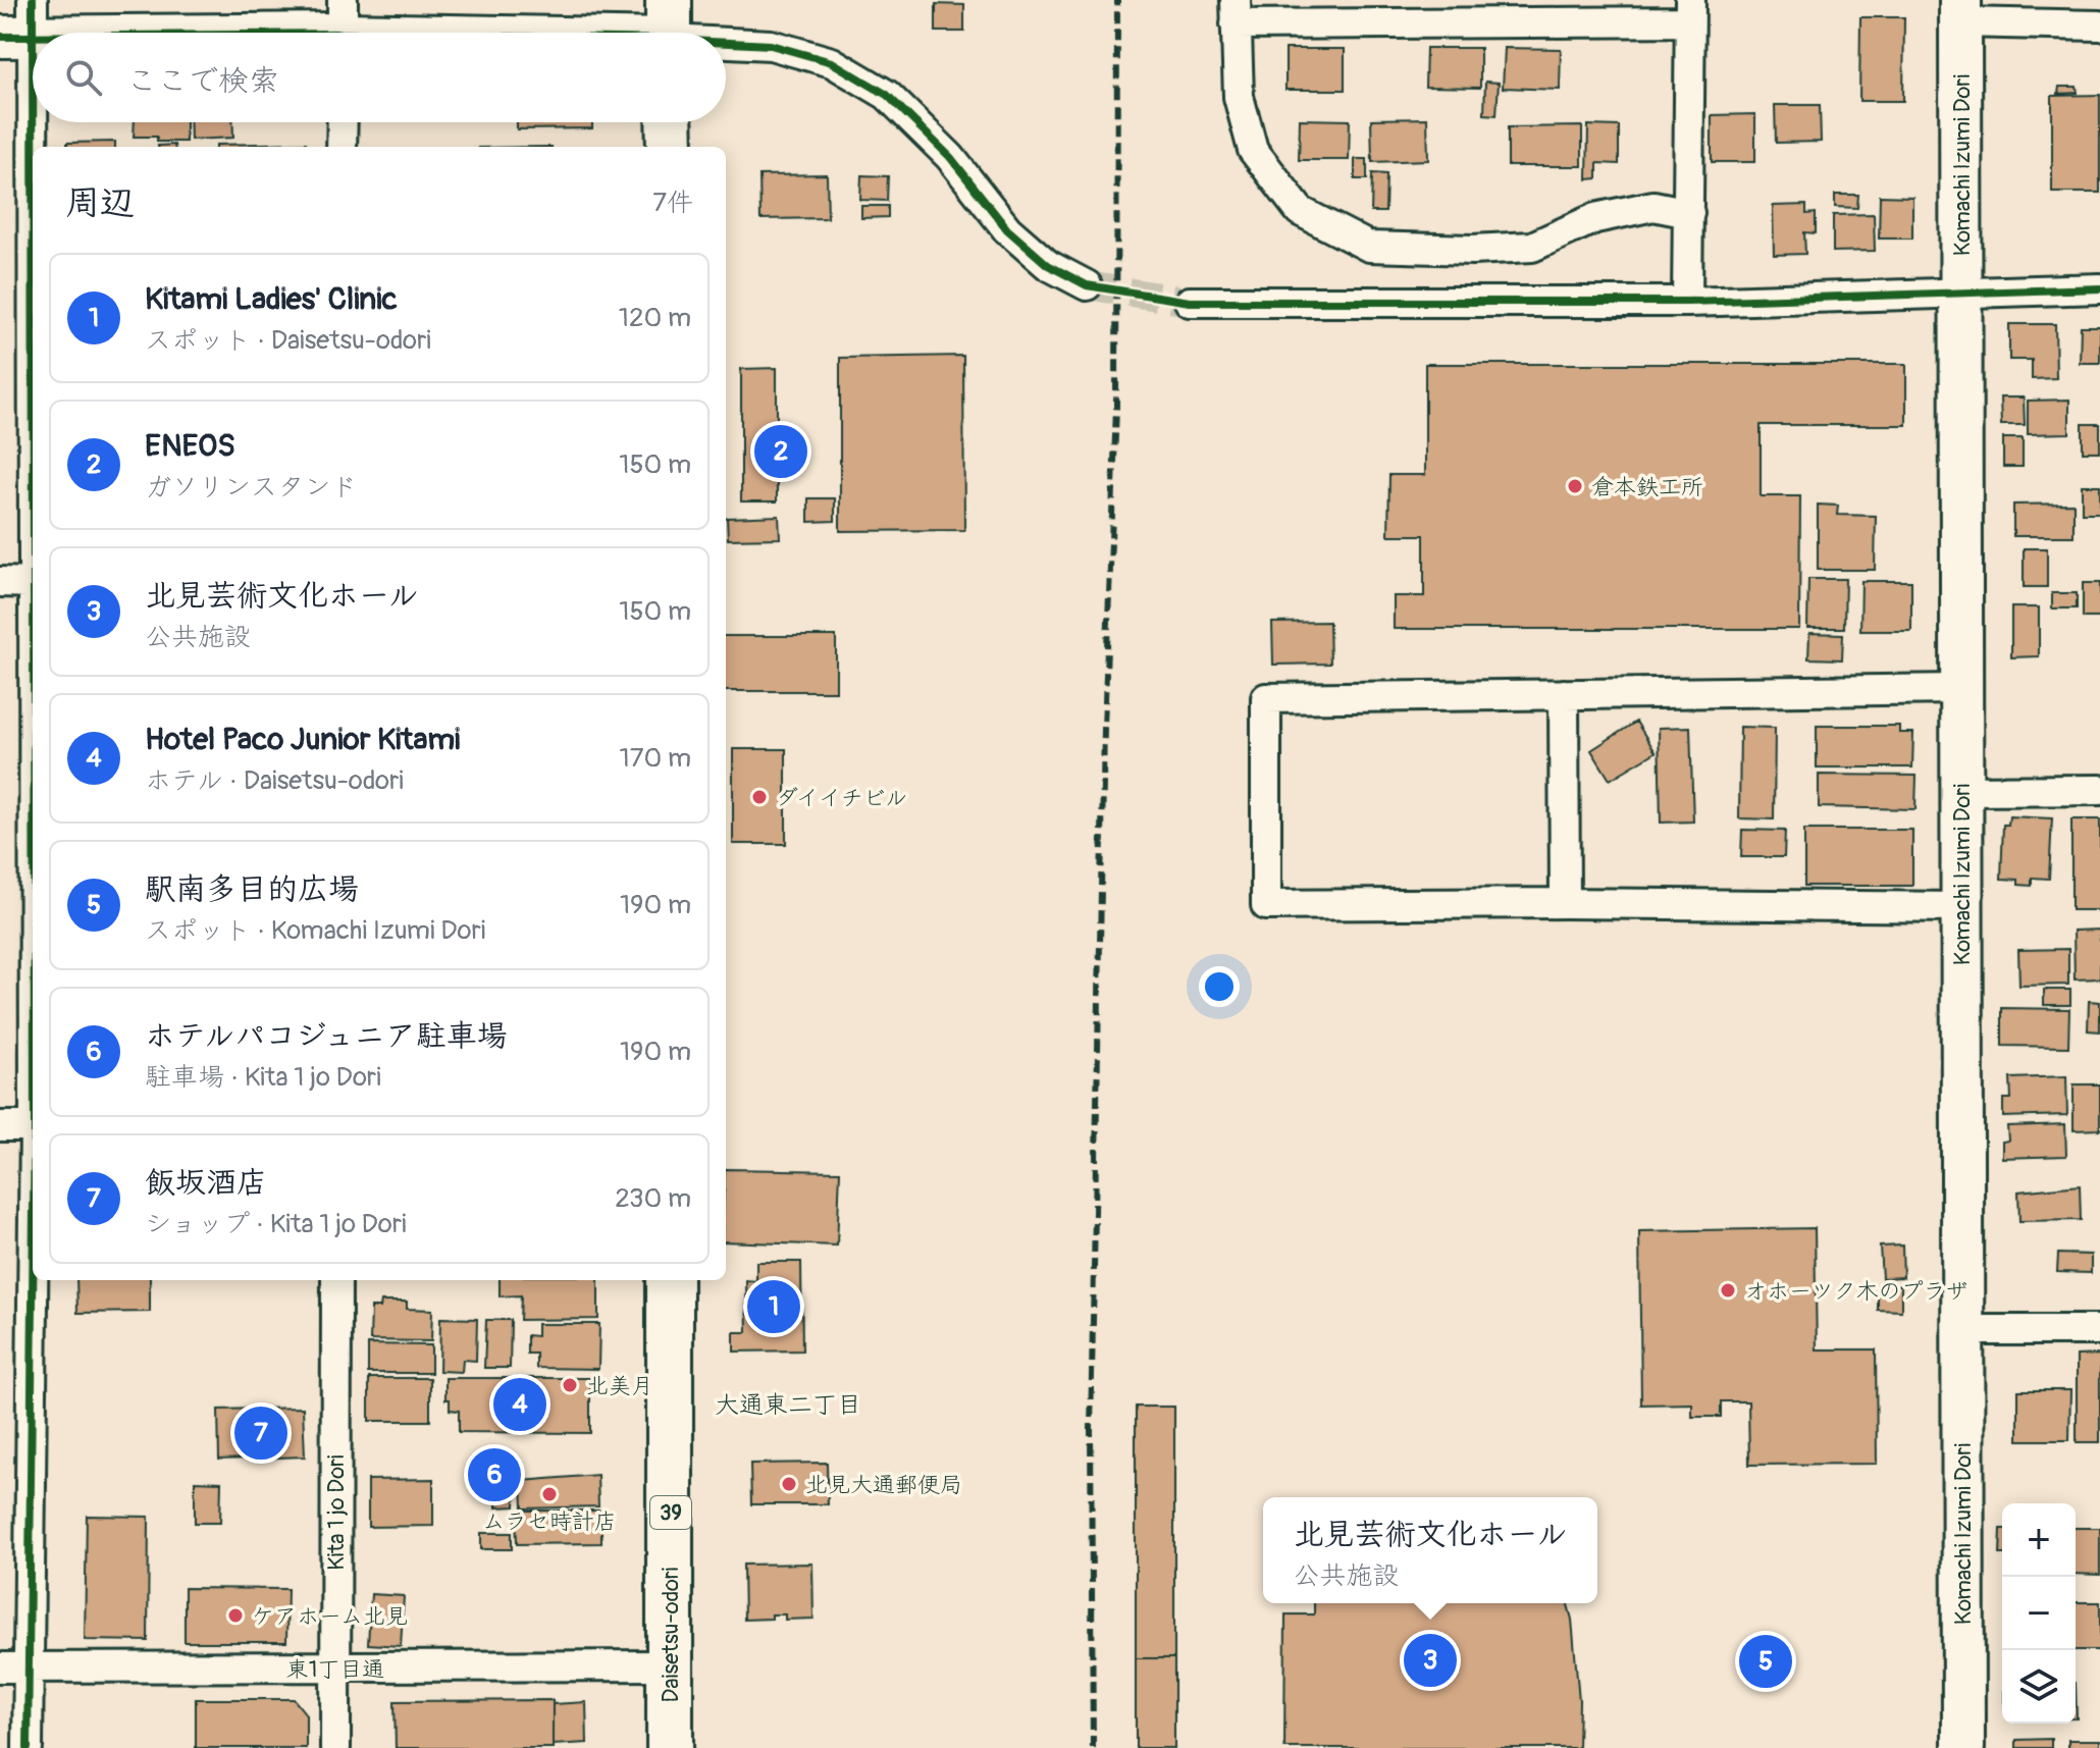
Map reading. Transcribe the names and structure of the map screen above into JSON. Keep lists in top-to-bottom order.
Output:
{
  "streets": {
    "highway": ["39", "Daisetsu-odori"],
    "street": ["Komachi Izumi Dori", "Kita 1 jo Dori", "東1丁目通"]
  },
  "crossings": [
    ["Kita 1 jo Dori", "東1丁目通"],
    ["Daisetsu-odori", "東1丁目通"]
  ],
  "districts": ["大通東二丁目"],
  "places": [
    "倉本鉄工所",
    "ダイイチビル",
    "オホーツク木のプラザ",
    "北美月",
    "北見大通郵便局",
    "ムラセ時計店",
    "ケアホーム北見"
  ],
  "page": {
    "search": "ここで検索",
    "heading": ["周辺", "7件"],
    "list": [
      {
        "mark": "1",
        "name": "Kitami Ladies' Clinic",
        "note": "スポット · Daisetsu-odori",
        "value": "120 m"
      },
      {
        "mark": "2",
        "name": "ENEOS",
        "note": "ガソリンスタンド",
        "value": "150 m"
      },
      {
        "mark": "3",
        "name": "北見芸術文化ホール",
        "note": "公共施設",
        "value": "150 m"
      },
      {
        "mark": "4",
        "name": "Hotel Paco Junior Kitami",
        "note": "ホテル · Daisetsu-odori",
        "value": "170 m"
      },
      {
        "mark": "5",
        "name": "駅南多目的広場",
        "note": "スポット · Komachi Izumi Dori",
        "value": "190 m"
      },
      {
        "mark": "6",
        "name": "ホテルパコジュニア駐車場",
        "note": "駐車場 · Kita 1 jo Dori",
        "value": "190 m"
      },
      {
        "mark": "7",
        "name": "飯坂酒店",
        "note": "ショップ · Kita 1 jo Dori",
        "value": "230 m"
      }
    ],
    "pins": [
      "2",
      "1",
      "4",
      "7",
      "6",
      "3",
      "5"
    ],
    "popup": ["北見芸術文化ホール", "公共施設"],
    "map_buttons": ["+", "−"]
  }
}
